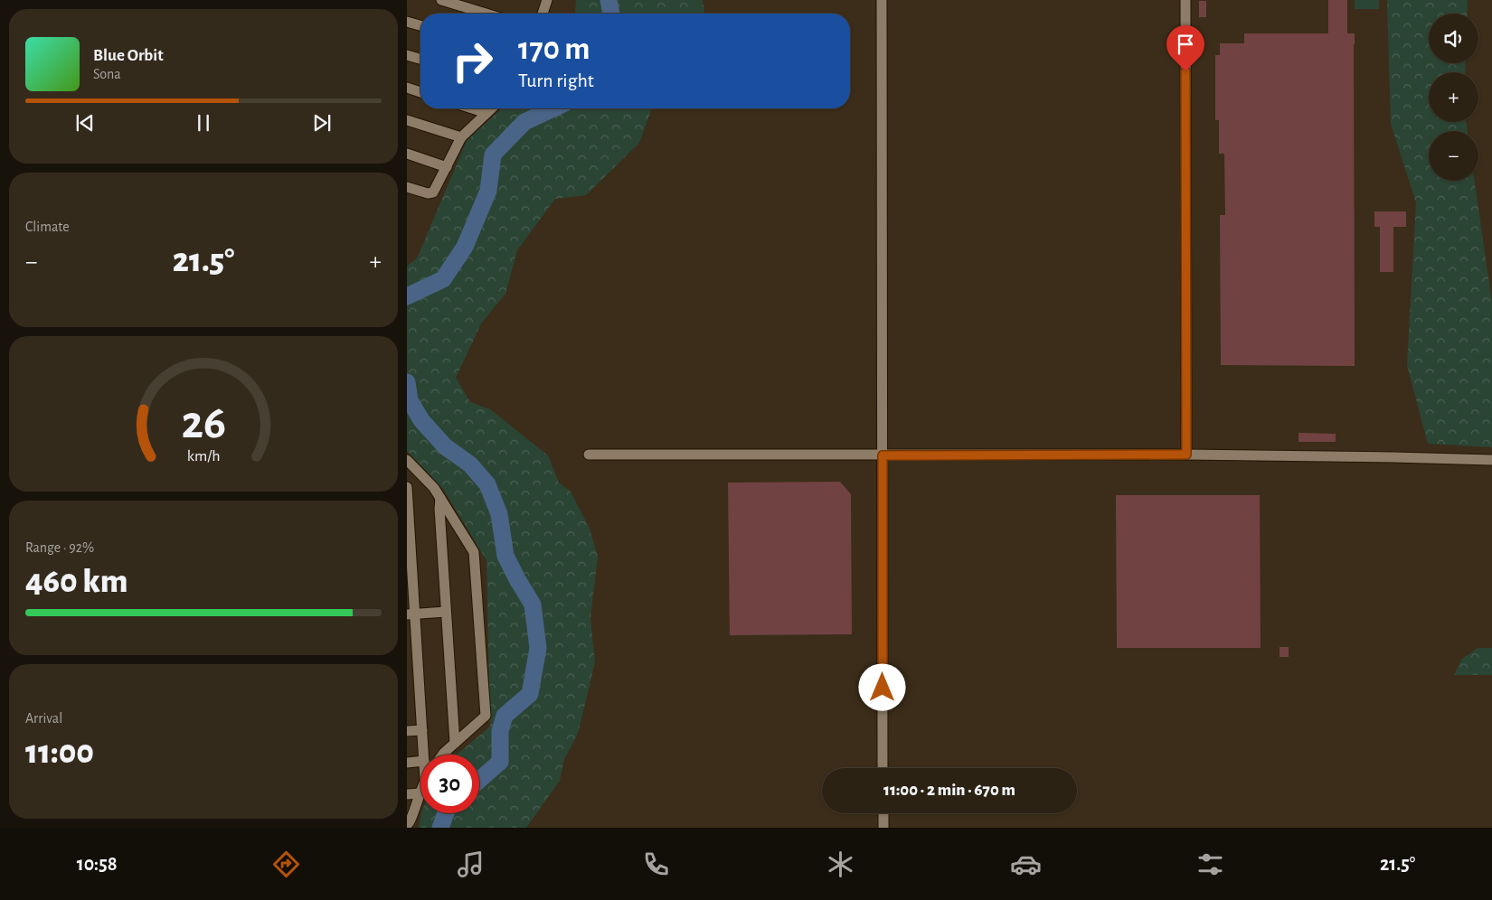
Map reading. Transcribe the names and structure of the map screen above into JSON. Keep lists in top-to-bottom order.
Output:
{
  "page": {
    "map_buttons": ["+", "−"],
    "turn": ["170 m", "Turn right"],
    "song": ["Blue Orbit", "Sona"],
    "tile": [
      "Climate",
      ["Range · 92%", "460 km"],
      ["Arrival", "11:00"]
    ],
    "heat": ["−", "21.5°", "+"],
    "limit": "30",
    "trip": "11:00 · 2 min · 670 m",
    "tabs": ["10:58", "21.5°"],
    "gauge": ["26", "km/h"]
  }
}
